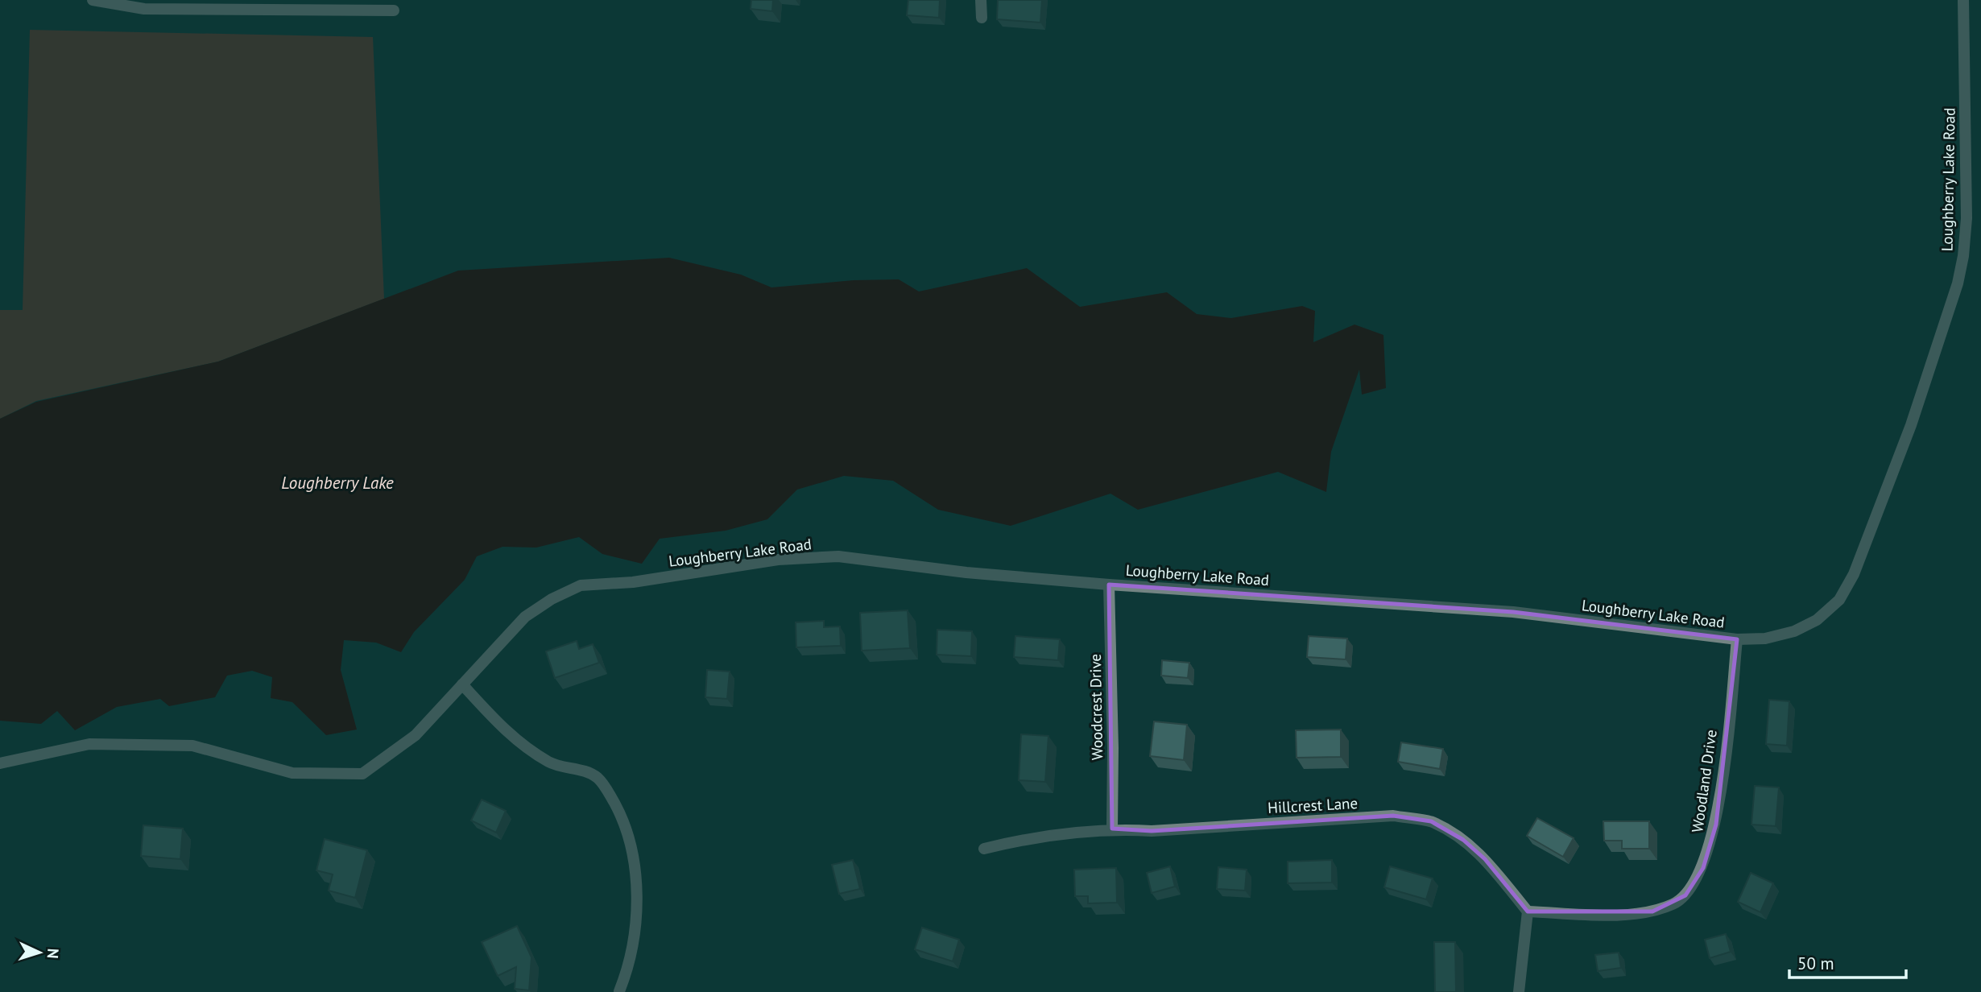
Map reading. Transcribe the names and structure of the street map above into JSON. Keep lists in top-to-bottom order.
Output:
{
  "streets": {
    "street": [
      "Loughberry Lake Road",
      "Woodcrest Drive",
      "Woodland Drive",
      "Hillcrest Lane"
    ]
  },
  "crossings": [
    ["Loughberry Lake Road", "Woodcrest Drive"],
    ["Loughberry Lake Road", "Woodland Drive"],
    ["Woodcrest Drive", "Hillcrest Lane"],
    ["Woodland Drive", "Hillcrest Lane"]
  ],
  "water": ["Loughberry Lake"],
  "scale_bar": "50 m",
  "north": "right"
}
